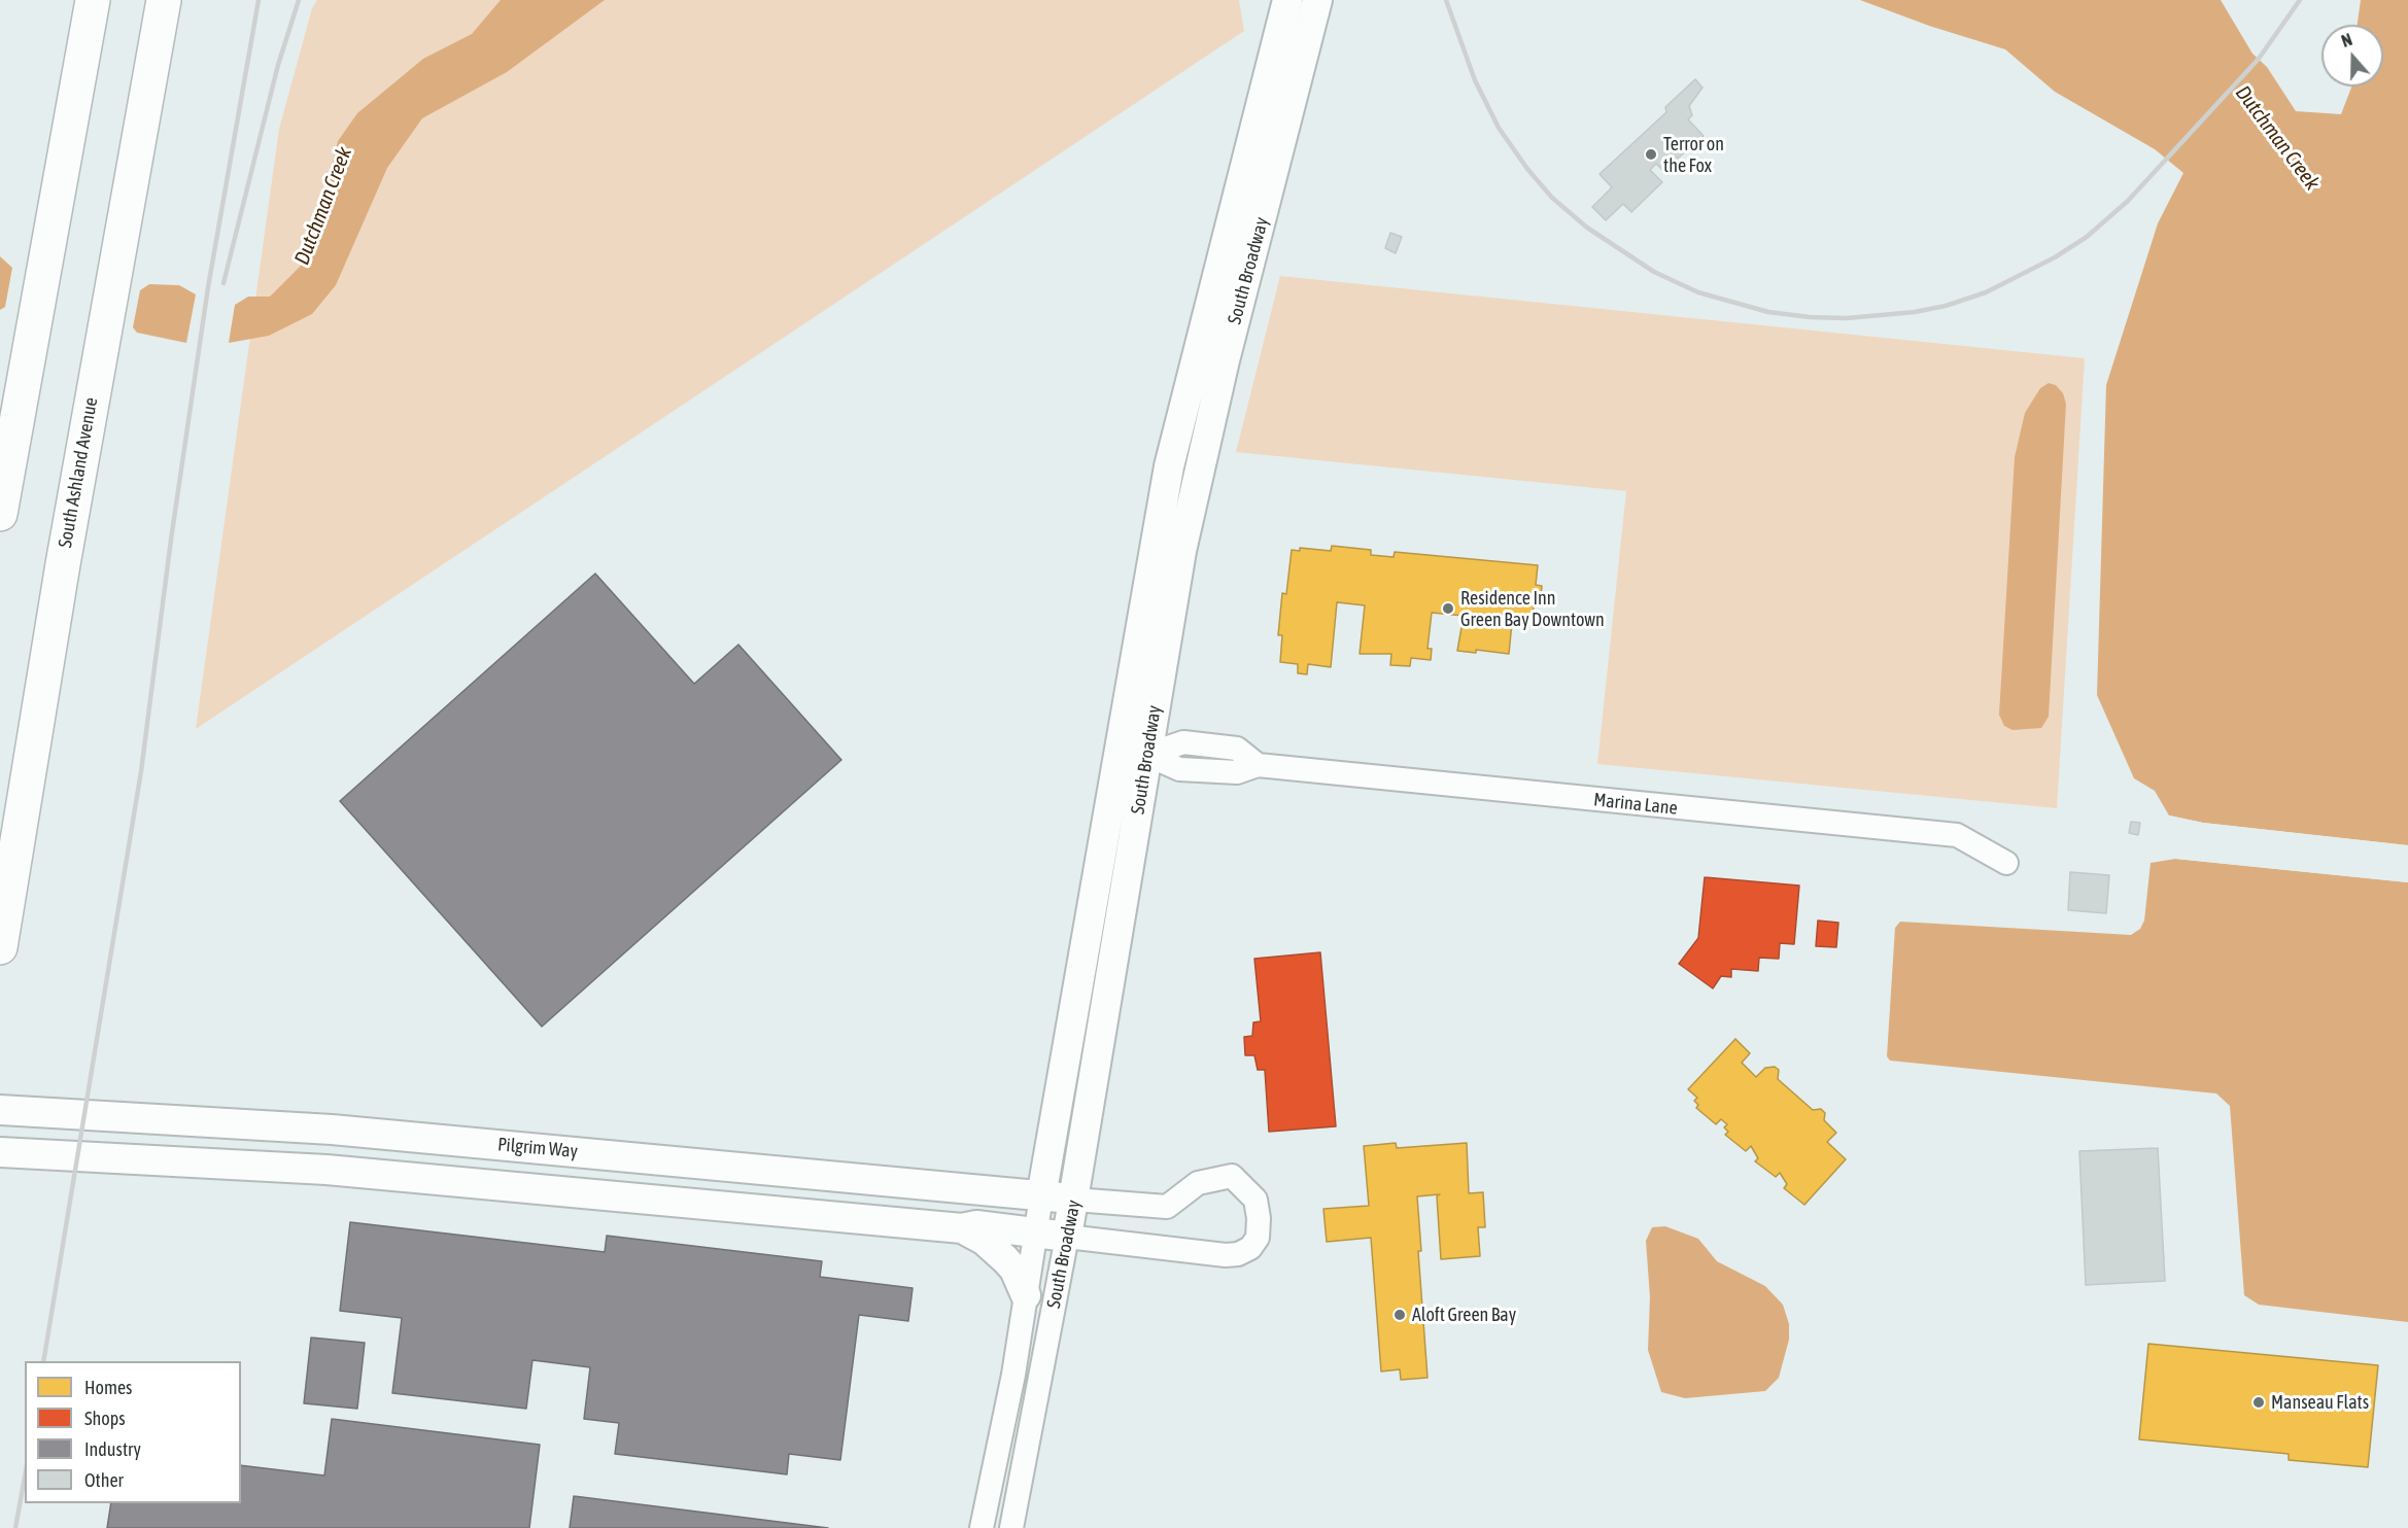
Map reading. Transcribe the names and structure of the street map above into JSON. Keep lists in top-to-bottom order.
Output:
{
  "streets": {
    "main road": ["South Ashland Avenue"],
    "street": ["South Broadway", "Marina Lane", "Pilgrim Way"]
  },
  "crossings": [
    ["South Broadway", "Marina Lane"],
    ["South Broadway", "Pilgrim Way"]
  ],
  "water": ["Dutchman Creek"],
  "places": [
    "Terror on the Fox",
    "Residence Inn Green Bay Downtown",
    "Aloft Green Bay",
    "Manseau Flats"
  ],
  "legend": [
    "Homes",
    "Shops",
    "Industry",
    "Other"
  ],
  "north": "top"
}
